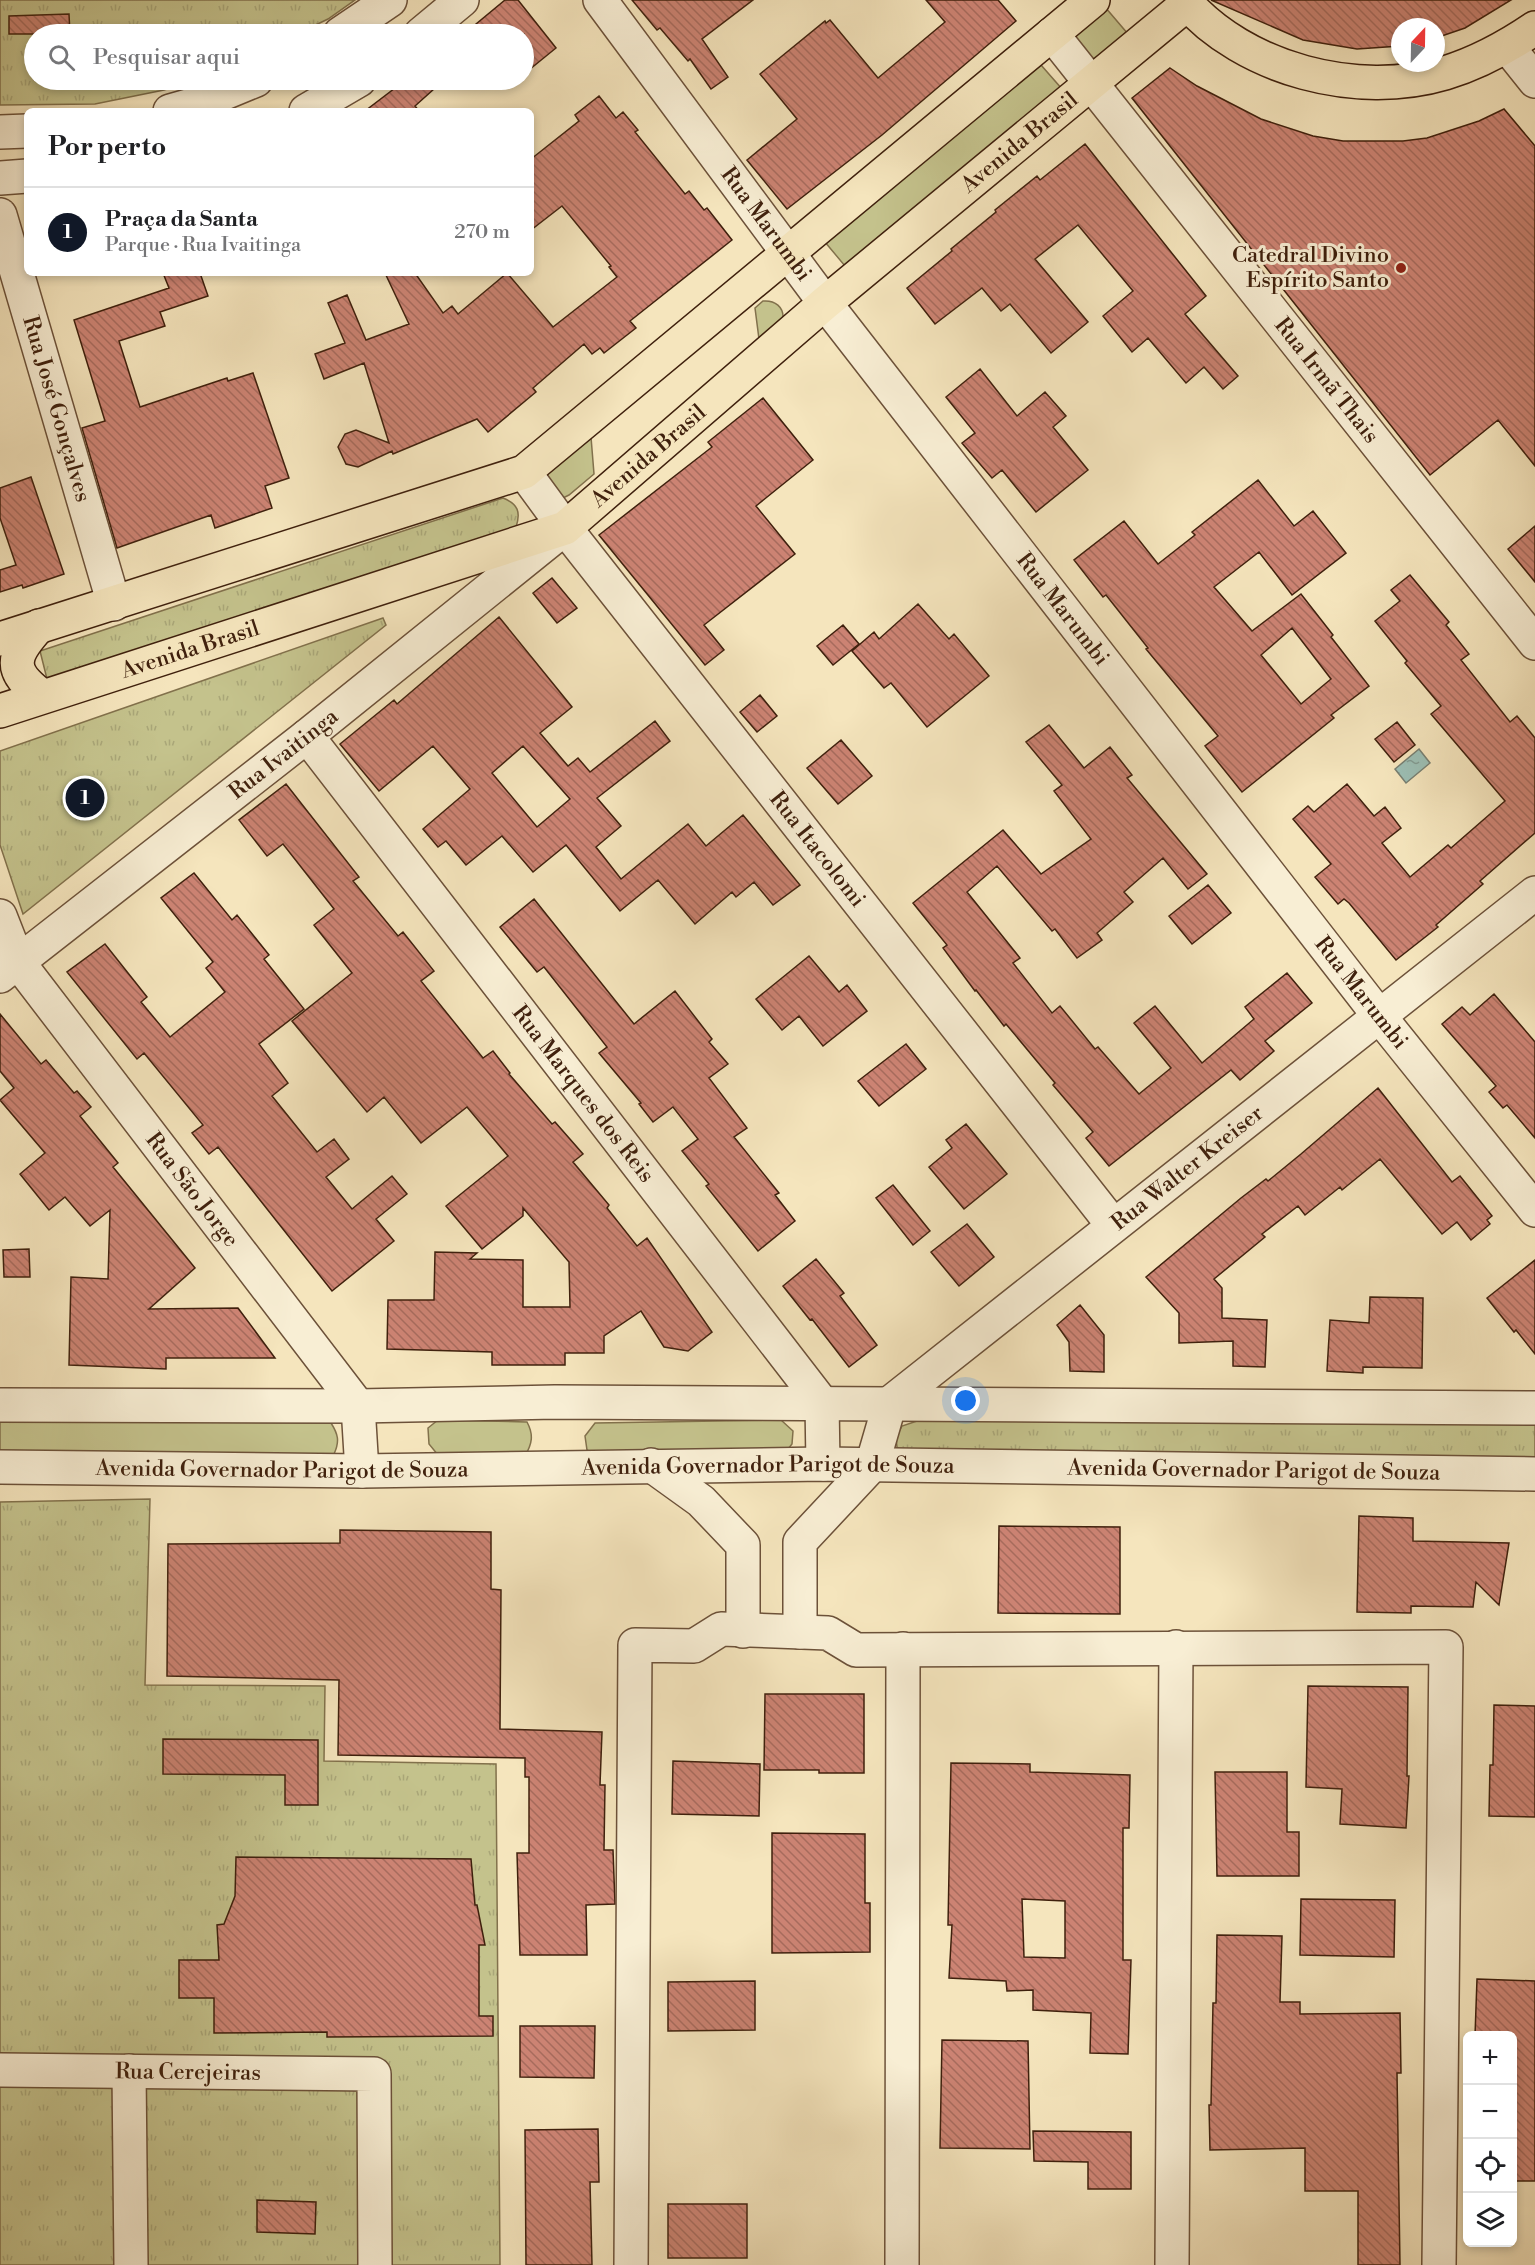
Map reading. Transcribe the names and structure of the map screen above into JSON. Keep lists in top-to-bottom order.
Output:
{
  "streets": {
    "main road": ["Avenida Brasil"],
    "street": [
      "Rua Marumbi",
      "Rua Irmã Thais",
      "Rua José Gonçalves",
      "Rua Ivaitinga",
      "Rua Itacolomi",
      "Rua Marques dos Reis",
      "Rua Walter Kreiser",
      "Rua São Jorge",
      "Avenida Governador Parigot de Souza",
      "Rua Cerejeiras"
    ]
  },
  "crossings": [
    ["Avenida Brasil", "Rua Marumbi"],
    ["Avenida Brasil", "Rua Irmã Thais"],
    ["Avenida Brasil", "Rua Ivaitinga"],
    ["Avenida Brasil", "Rua Itacolomi"],
    ["Rua Marumbi", "Rua Walter Kreiser"],
    ["Rua Ivaitinga", "Rua Itacolomi"],
    ["Rua Ivaitinga", "Rua Marques dos Reis"],
    ["Rua Ivaitinga", "Rua São Jorge"],
    ["Rua Itacolomi", "Rua Walter Kreiser"]
  ],
  "places": ["Catedral Divino Espírito Santo"],
  "north": "top",
  "page": {
    "search": "Pesquisar aqui",
    "heading": "Por perto",
    "list": [
      {
        "mark": "1",
        "name": "Praça da Santa",
        "note": "Parque · Rua Ivaitinga",
        "value": "270 m"
      }
    ],
    "pins": "1",
    "map_buttons": ["+", "−"]
  }
}
